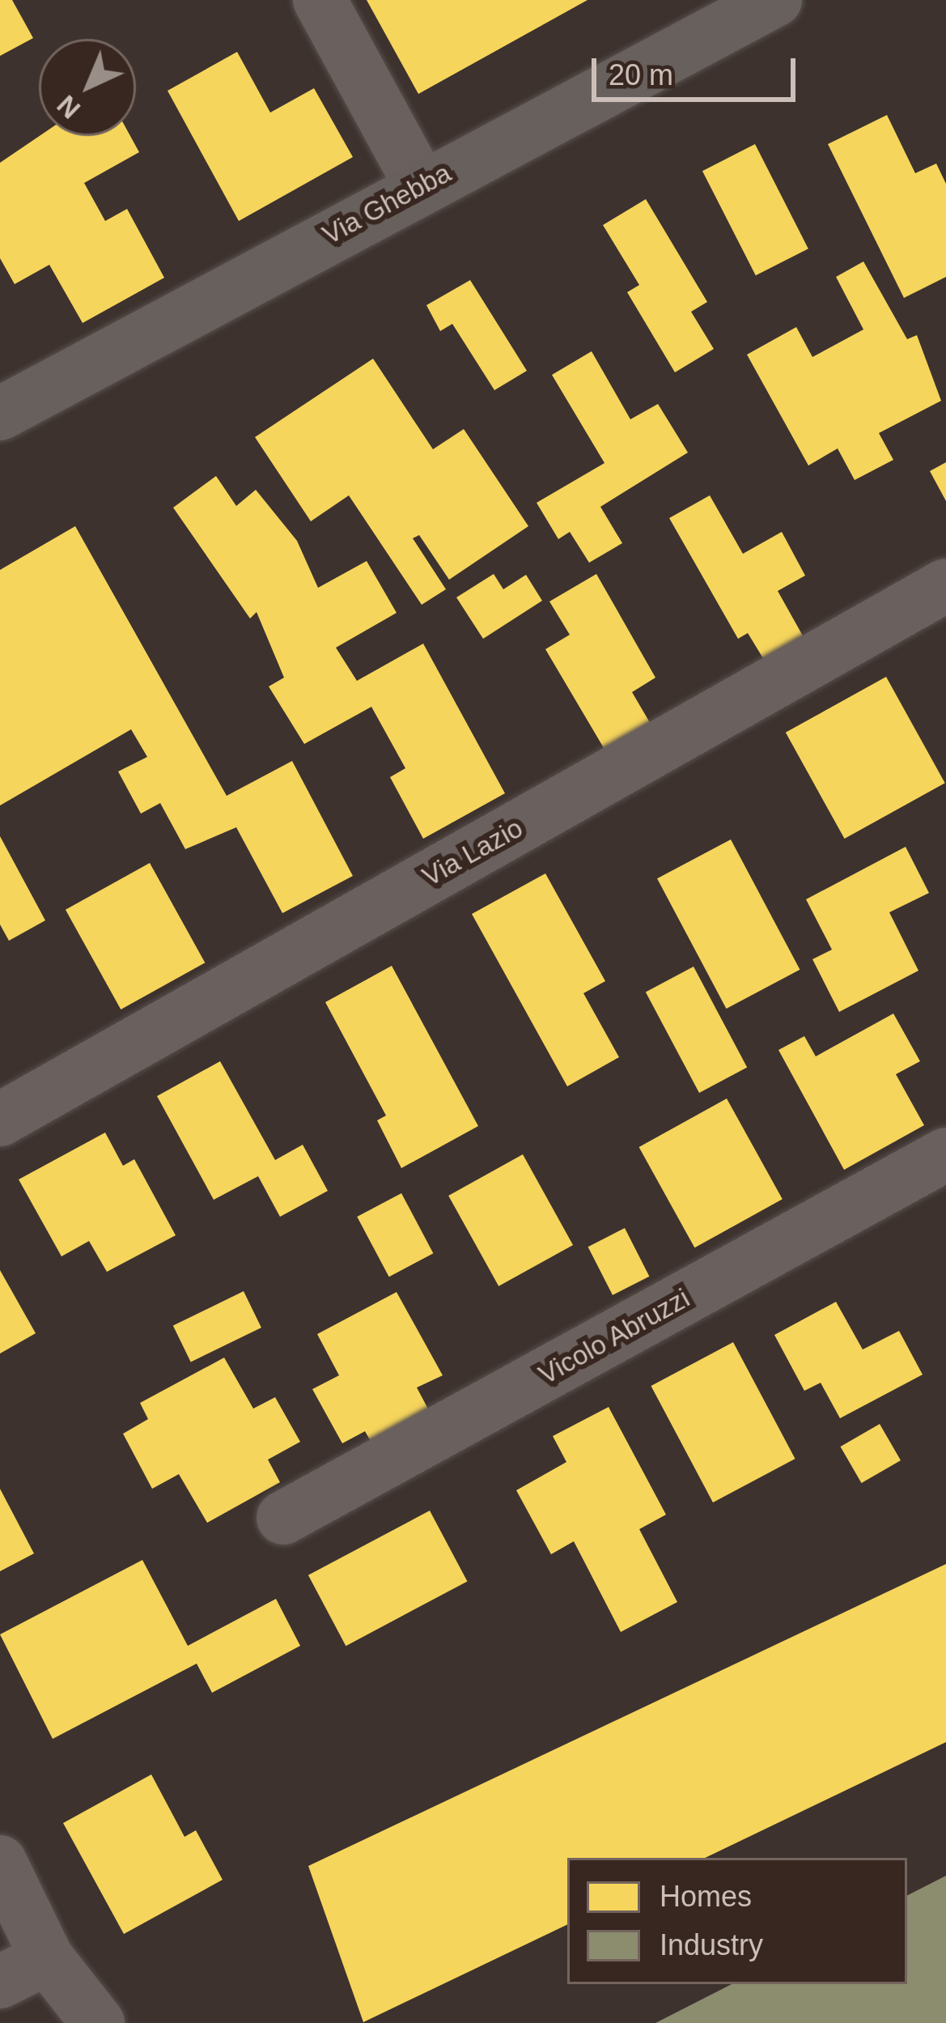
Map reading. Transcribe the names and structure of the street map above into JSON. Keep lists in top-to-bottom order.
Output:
{
  "streets": {
    "street": ["Via Ghebba", "Via Lazio", "Vicolo Abruzzi"]
  },
  "legend": ["Homes", "Industry"],
  "scale_bar": "20 m",
  "north": "bottom left"
}
